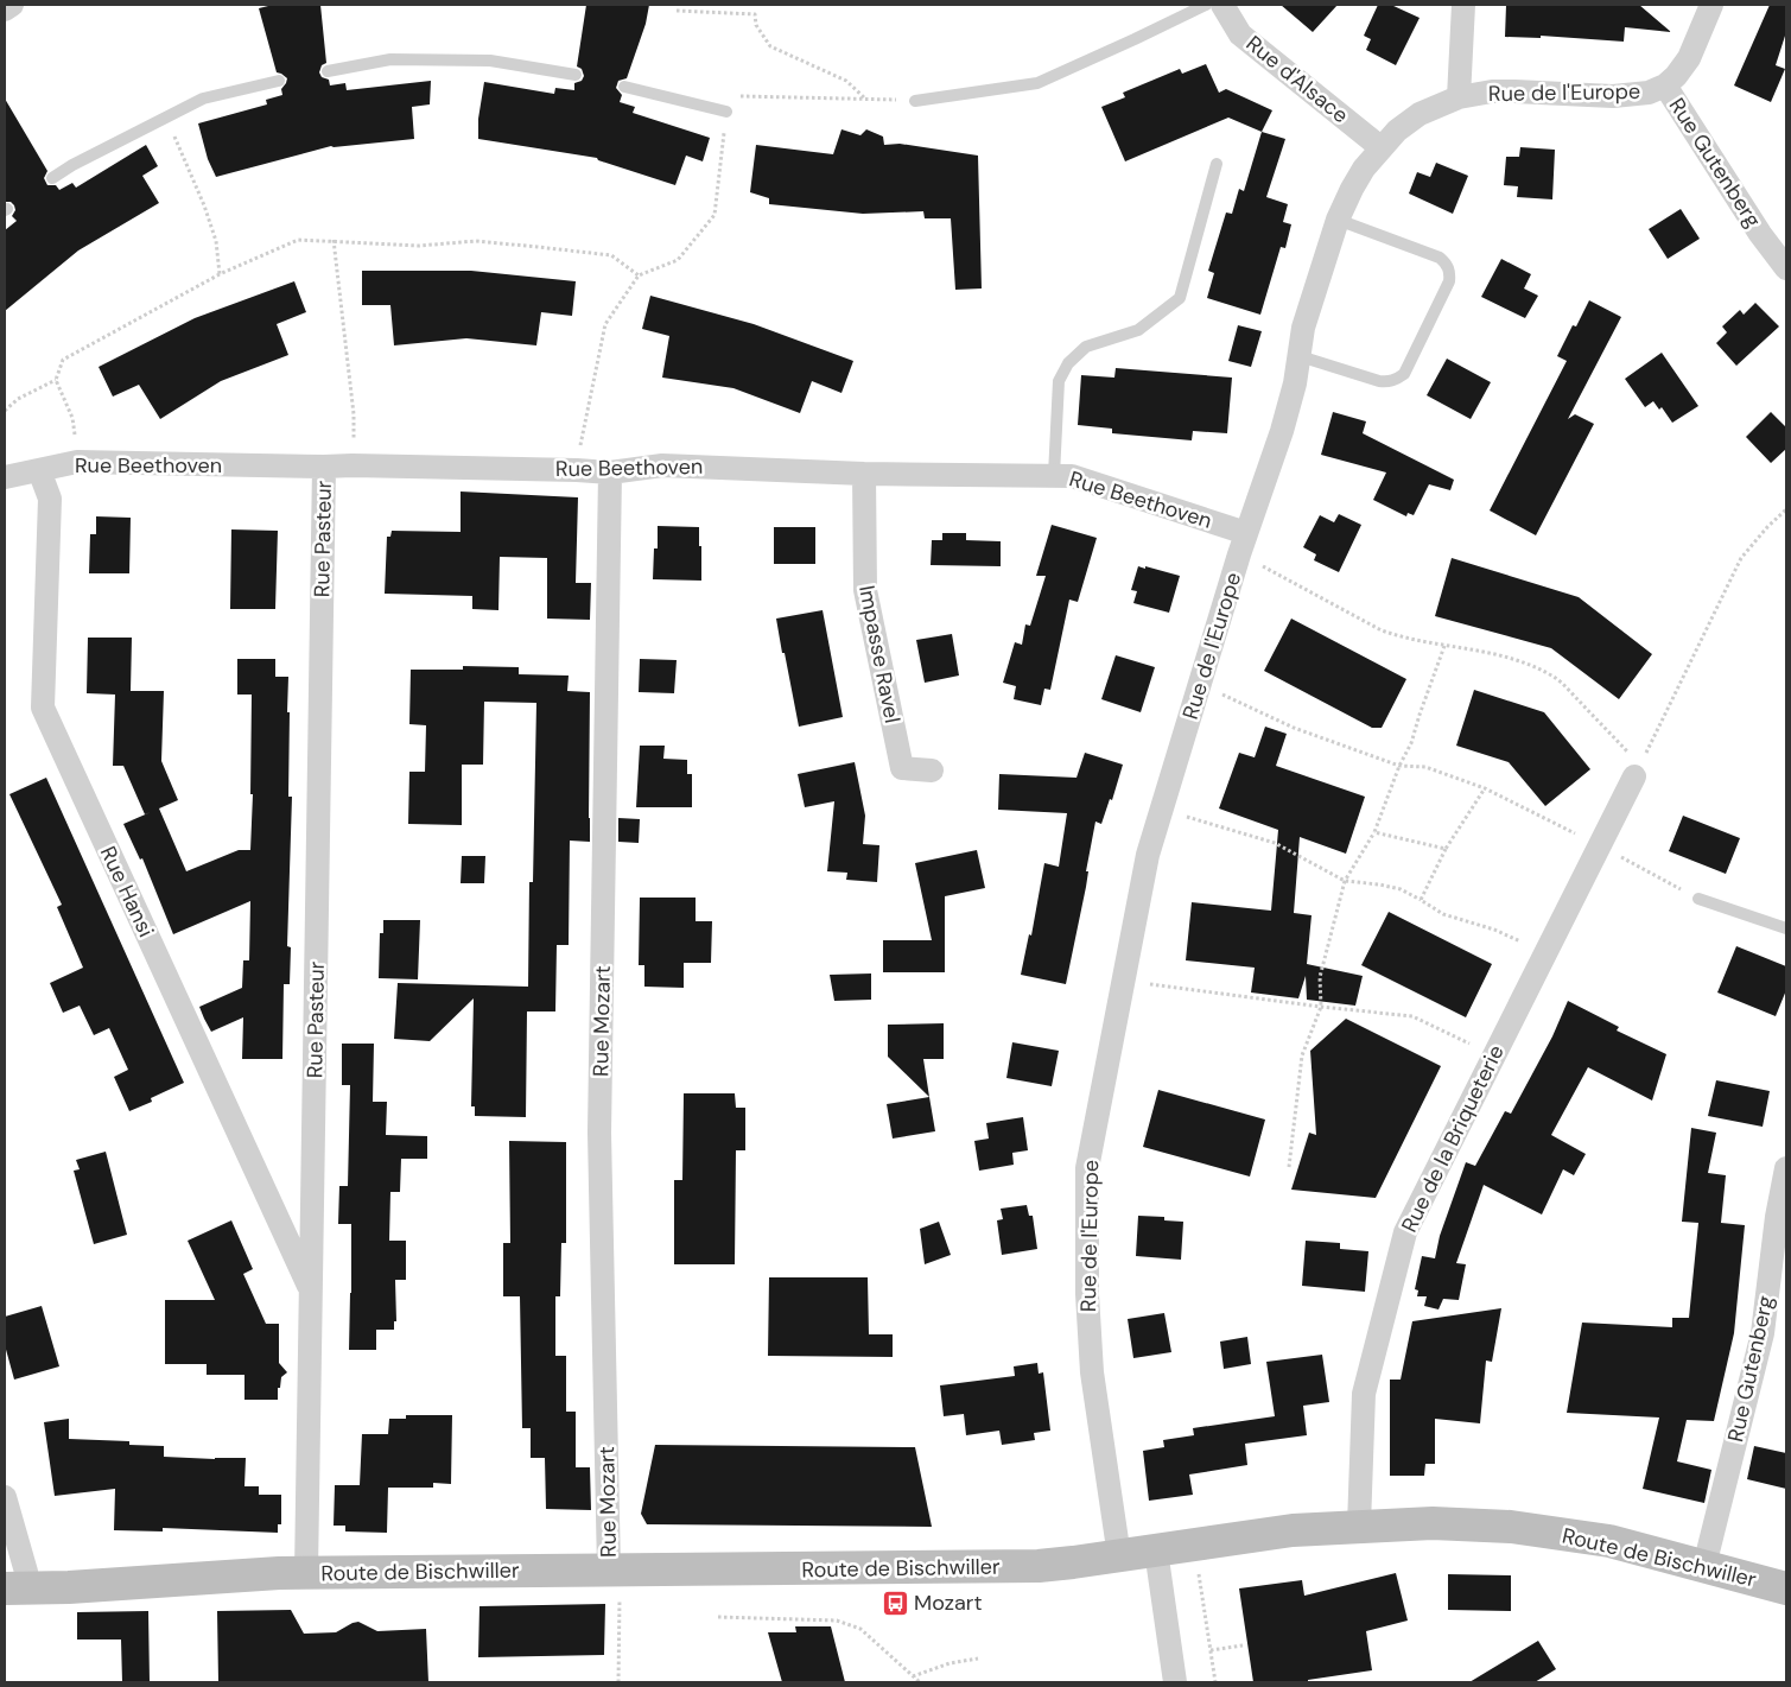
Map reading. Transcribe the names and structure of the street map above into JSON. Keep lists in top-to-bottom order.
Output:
{
  "streets": {
    "main road": ["Route de Bischwiller"],
    "street": [
      "Rue d'Alsace",
      "Rue de l'Europe",
      "Rue Gutenberg",
      "Rue Beethoven",
      "Rue Pasteur",
      "Impasse Ravel",
      "Rue Hansi",
      "Rue Mozart",
      "Rue de la Briqueterie"
    ]
  },
  "crossings": [
    ["Rue d'Alsace", "Rue de l'Europe"],
    ["Rue de l'Europe", "Rue Gutenberg"],
    ["Rue de l'Europe", "Rue Beethoven"],
    ["Rue de l'Europe", "Route de Bischwiller"],
    ["Rue Gutenberg", "Route de Bischwiller"],
    ["Rue Beethoven", "Rue Pasteur"],
    ["Rue Beethoven", "Impasse Ravel"],
    ["Rue Beethoven", "Rue Hansi"],
    ["Rue Beethoven", "Rue Mozart"],
    ["Rue Pasteur", "Rue Hansi"],
    ["Rue Pasteur", "Route de Bischwiller"],
    ["Rue Mozart", "Route de Bischwiller"],
    ["Rue de la Briqueterie", "Route de Bischwiller"]
  ],
  "places": {
    "bus stop": ["Mozart"]
  }
}
